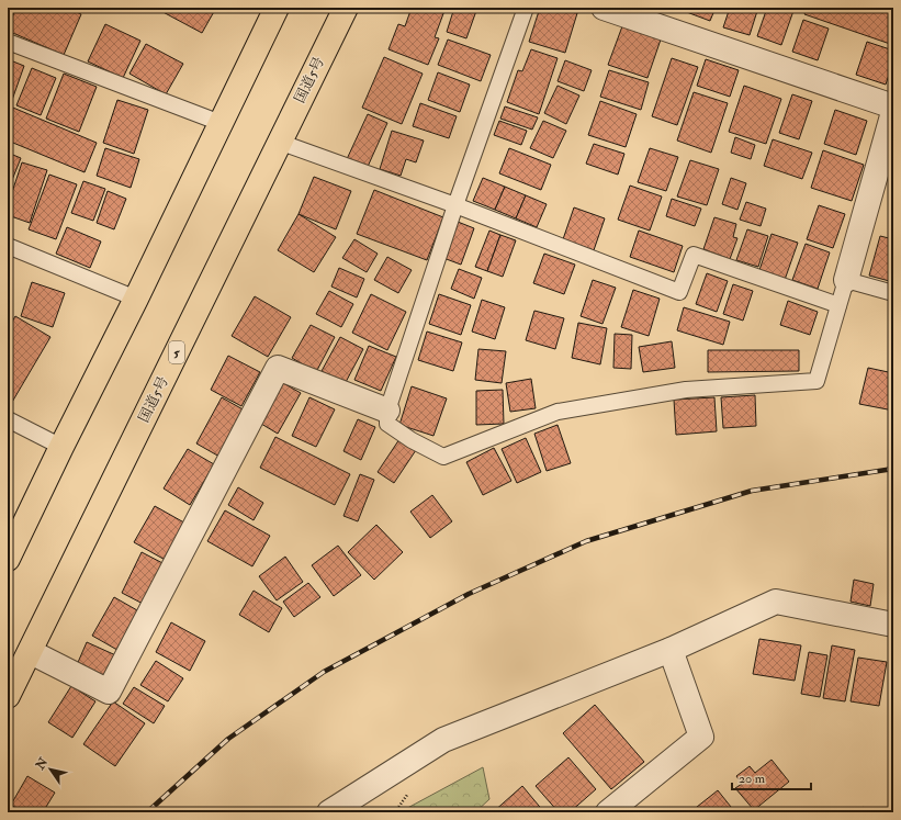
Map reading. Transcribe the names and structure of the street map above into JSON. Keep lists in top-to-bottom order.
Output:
{
  "streets": {
    "highway": ["国道5号", "5"]
  },
  "scale_bar": "20 m",
  "north": "top left"
}
